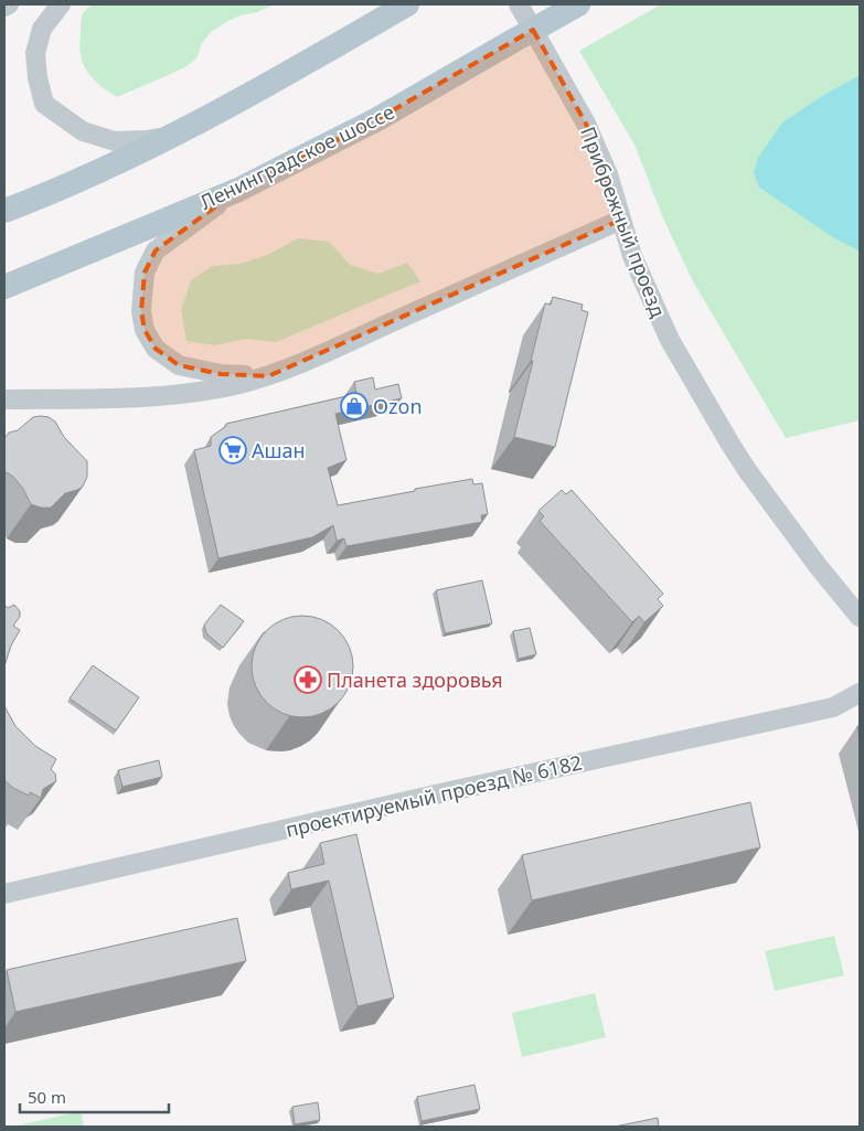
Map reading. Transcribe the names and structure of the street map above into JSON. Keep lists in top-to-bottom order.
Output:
{
  "streets": {
    "main road": ["Ленинградское шоссе"],
    "street": ["Прибрежный проезд", "проектируемый проезд № 6182"]
  },
  "places": {
    "shop": ["Ozon"],
    "supermarket": ["Ашан"],
    "pharmacy": ["Планета здоровья"]
  },
  "scale_bar": "50 m"
}
